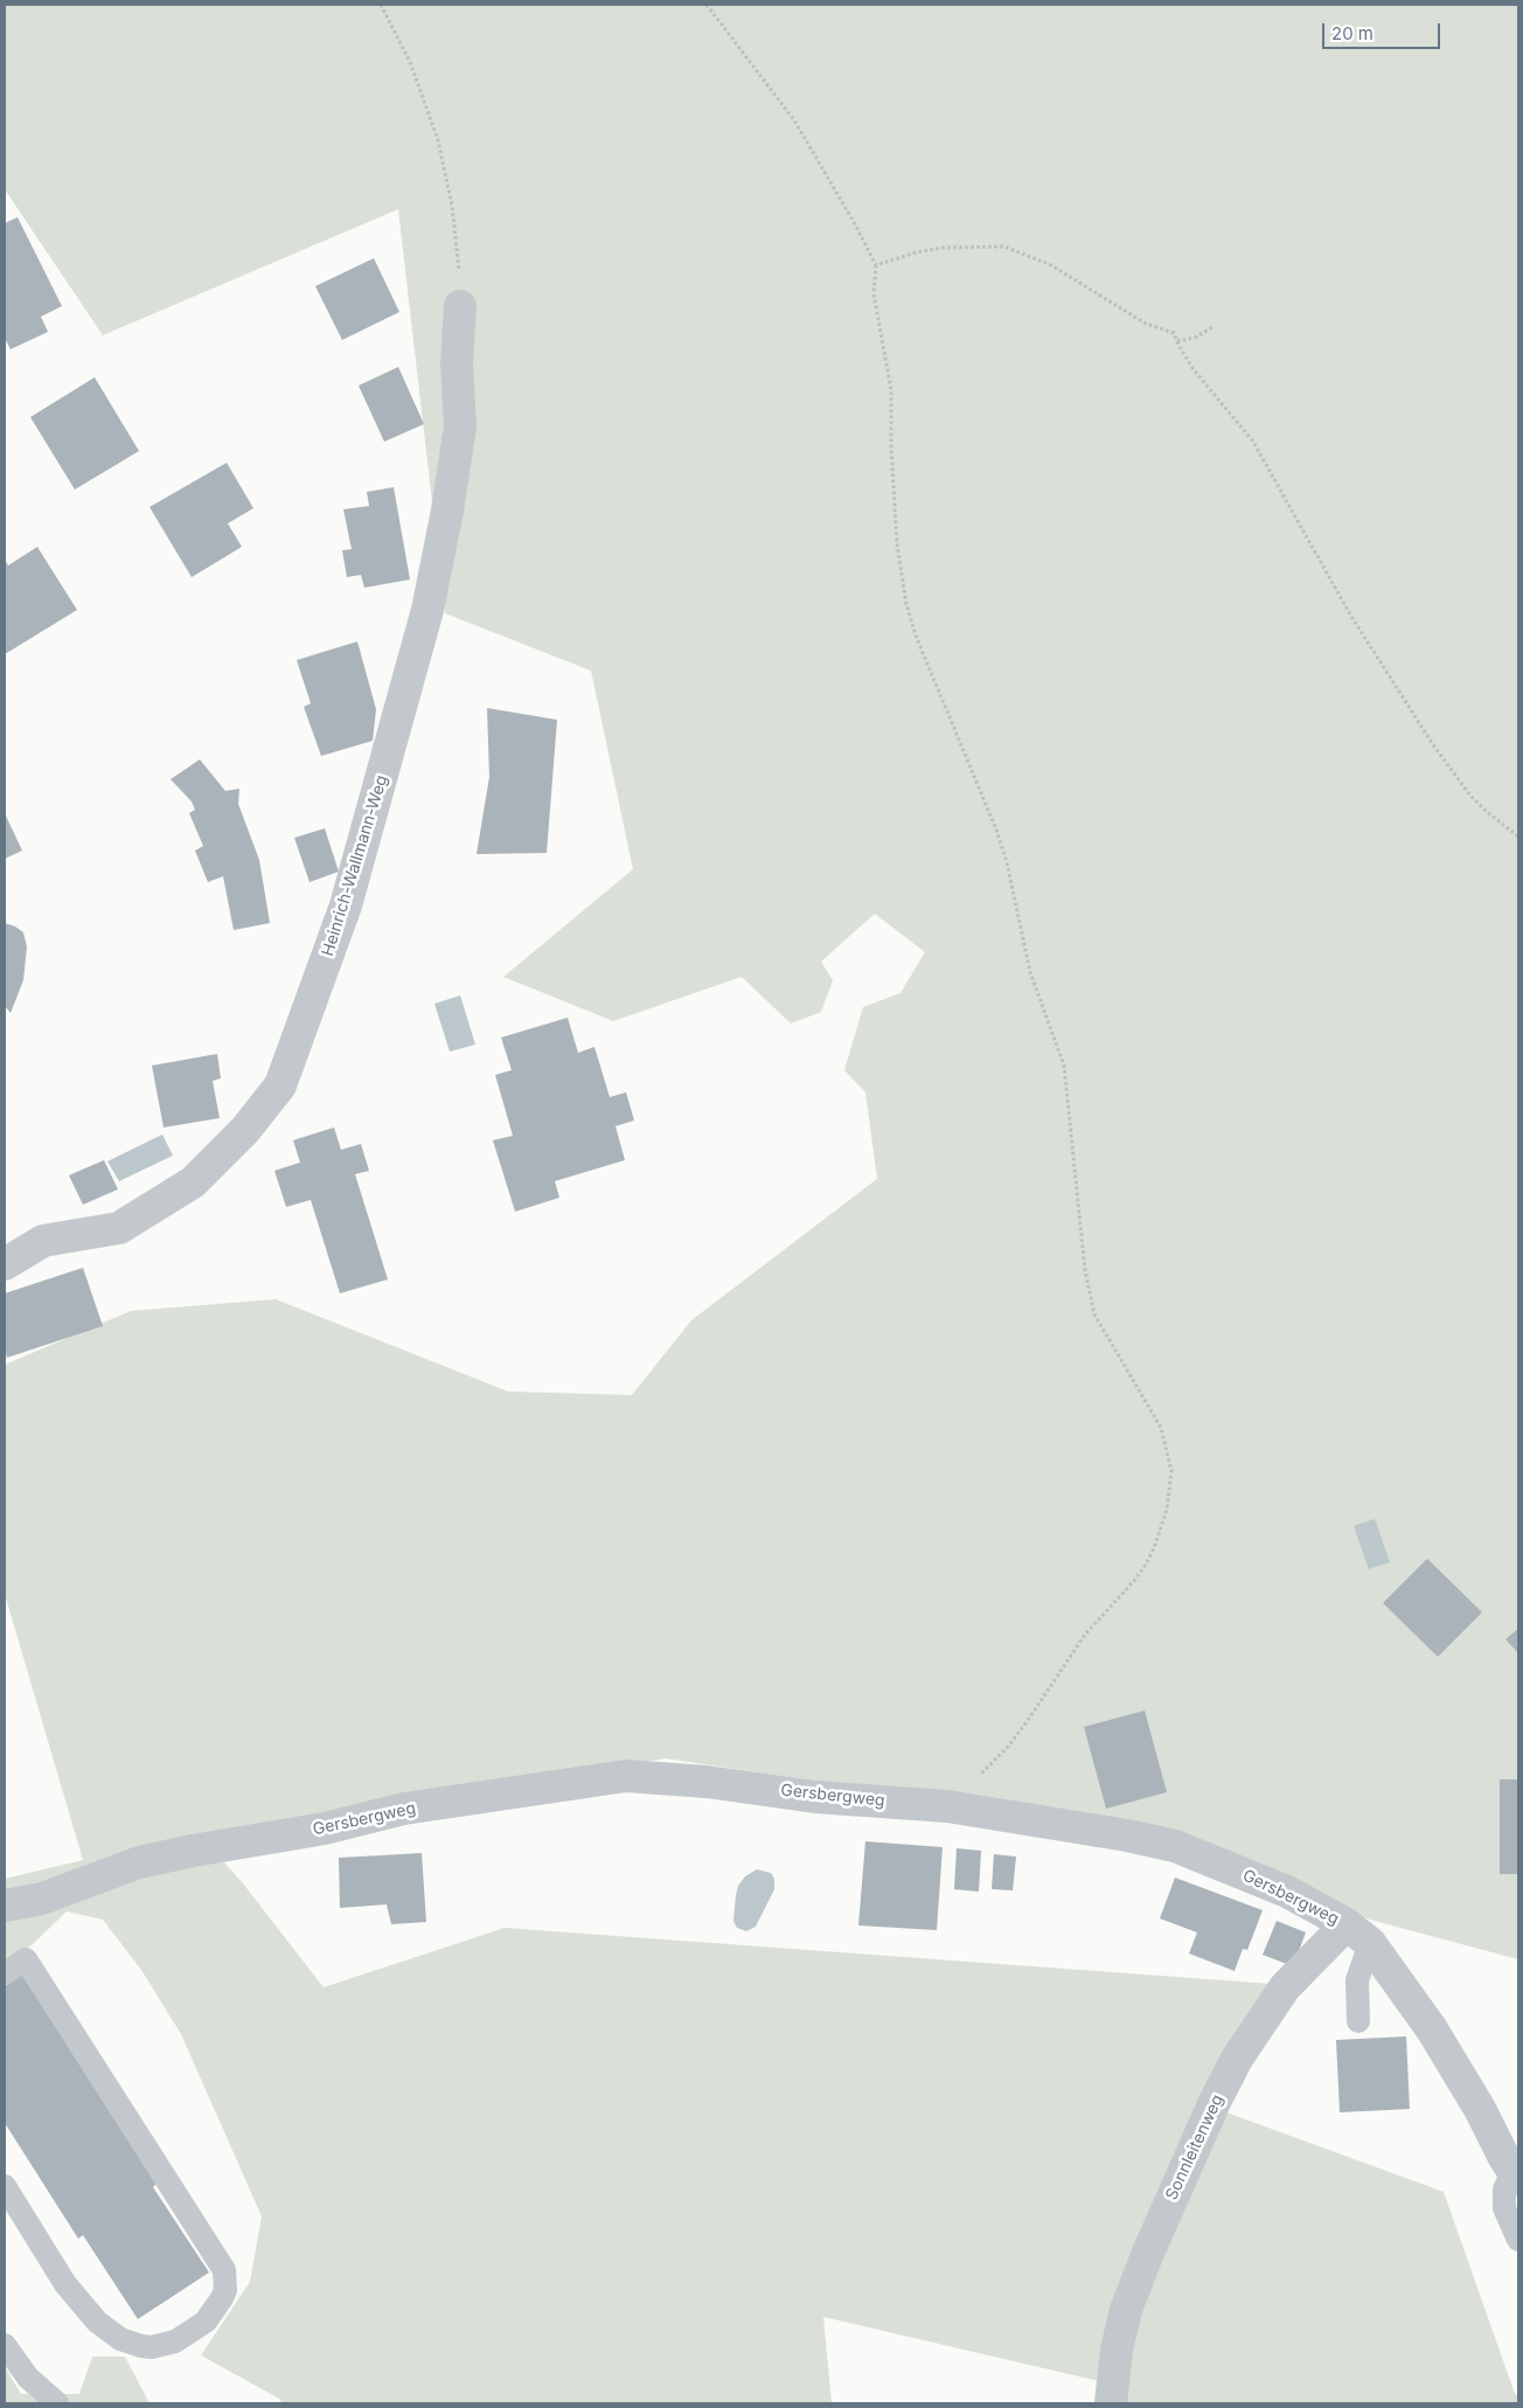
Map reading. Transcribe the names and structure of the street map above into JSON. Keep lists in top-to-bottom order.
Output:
{
  "streets": {
    "street": ["Heinrich-Wallmann-Weg", "Gersbergweg", "Sonnleitenweg"]
  },
  "crossings": [
    ["Gersbergweg", "Sonnleitenweg"]
  ],
  "scale_bar": "20 m"
}
